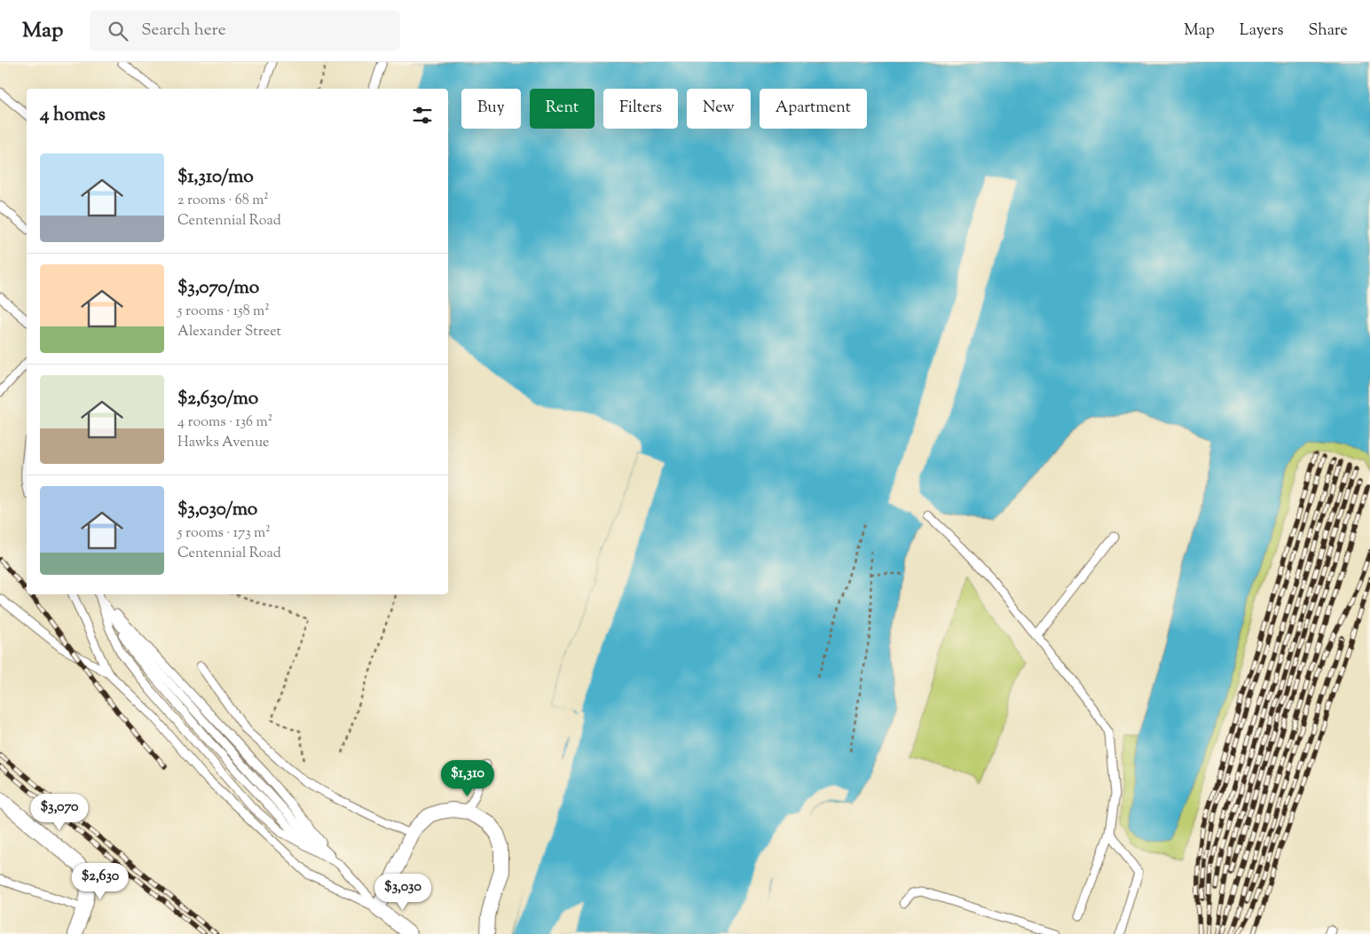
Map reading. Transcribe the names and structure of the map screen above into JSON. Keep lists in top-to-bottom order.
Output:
{
  "page": {
    "header": "Map",
    "search": "Search here",
    "nav": ["Map", "Layers", "Share"],
    "chip": [
      "Buy",
      "Rent",
      "Filters",
      "New",
      "Apartment"
    ],
    "heading": "4 homes",
    "list": [
      {
        "name": "$1,310/mo",
        "note": "2 rooms · 68 m² · Centennial Road"
      },
      {
        "name": "$3,070/mo",
        "note": "5 rooms · 158 m² · Alexander Street"
      },
      {
        "name": "$2,630/mo",
        "note": "4 rooms · 136 m² · Hawks Avenue"
      },
      {
        "name": "$3,030/mo",
        "note": "5 rooms · 173 m² · Centennial Road"
      }
    ],
    "price": [
      "$1,310",
      "$3,070",
      "$2,630",
      "$3,030"
    ]
  }
}
